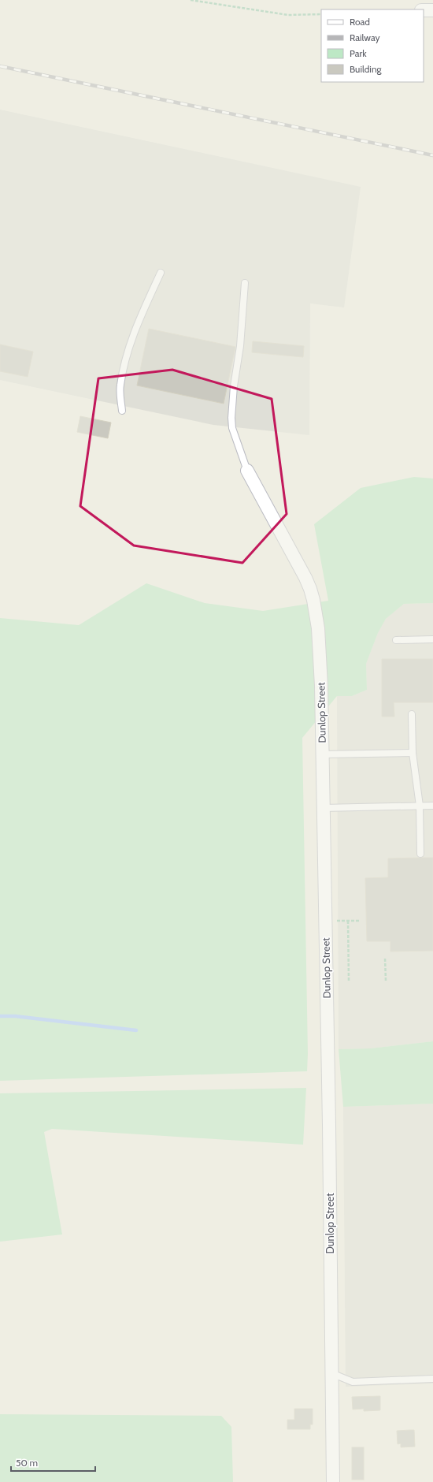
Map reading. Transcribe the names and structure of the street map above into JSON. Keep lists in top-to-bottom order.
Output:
{
  "streets": {
    "street": ["Dunlop Street"]
  },
  "legend": [
    "Road",
    "Railway",
    "Park",
    "Building"
  ],
  "scale_bar": "50 m"
}
